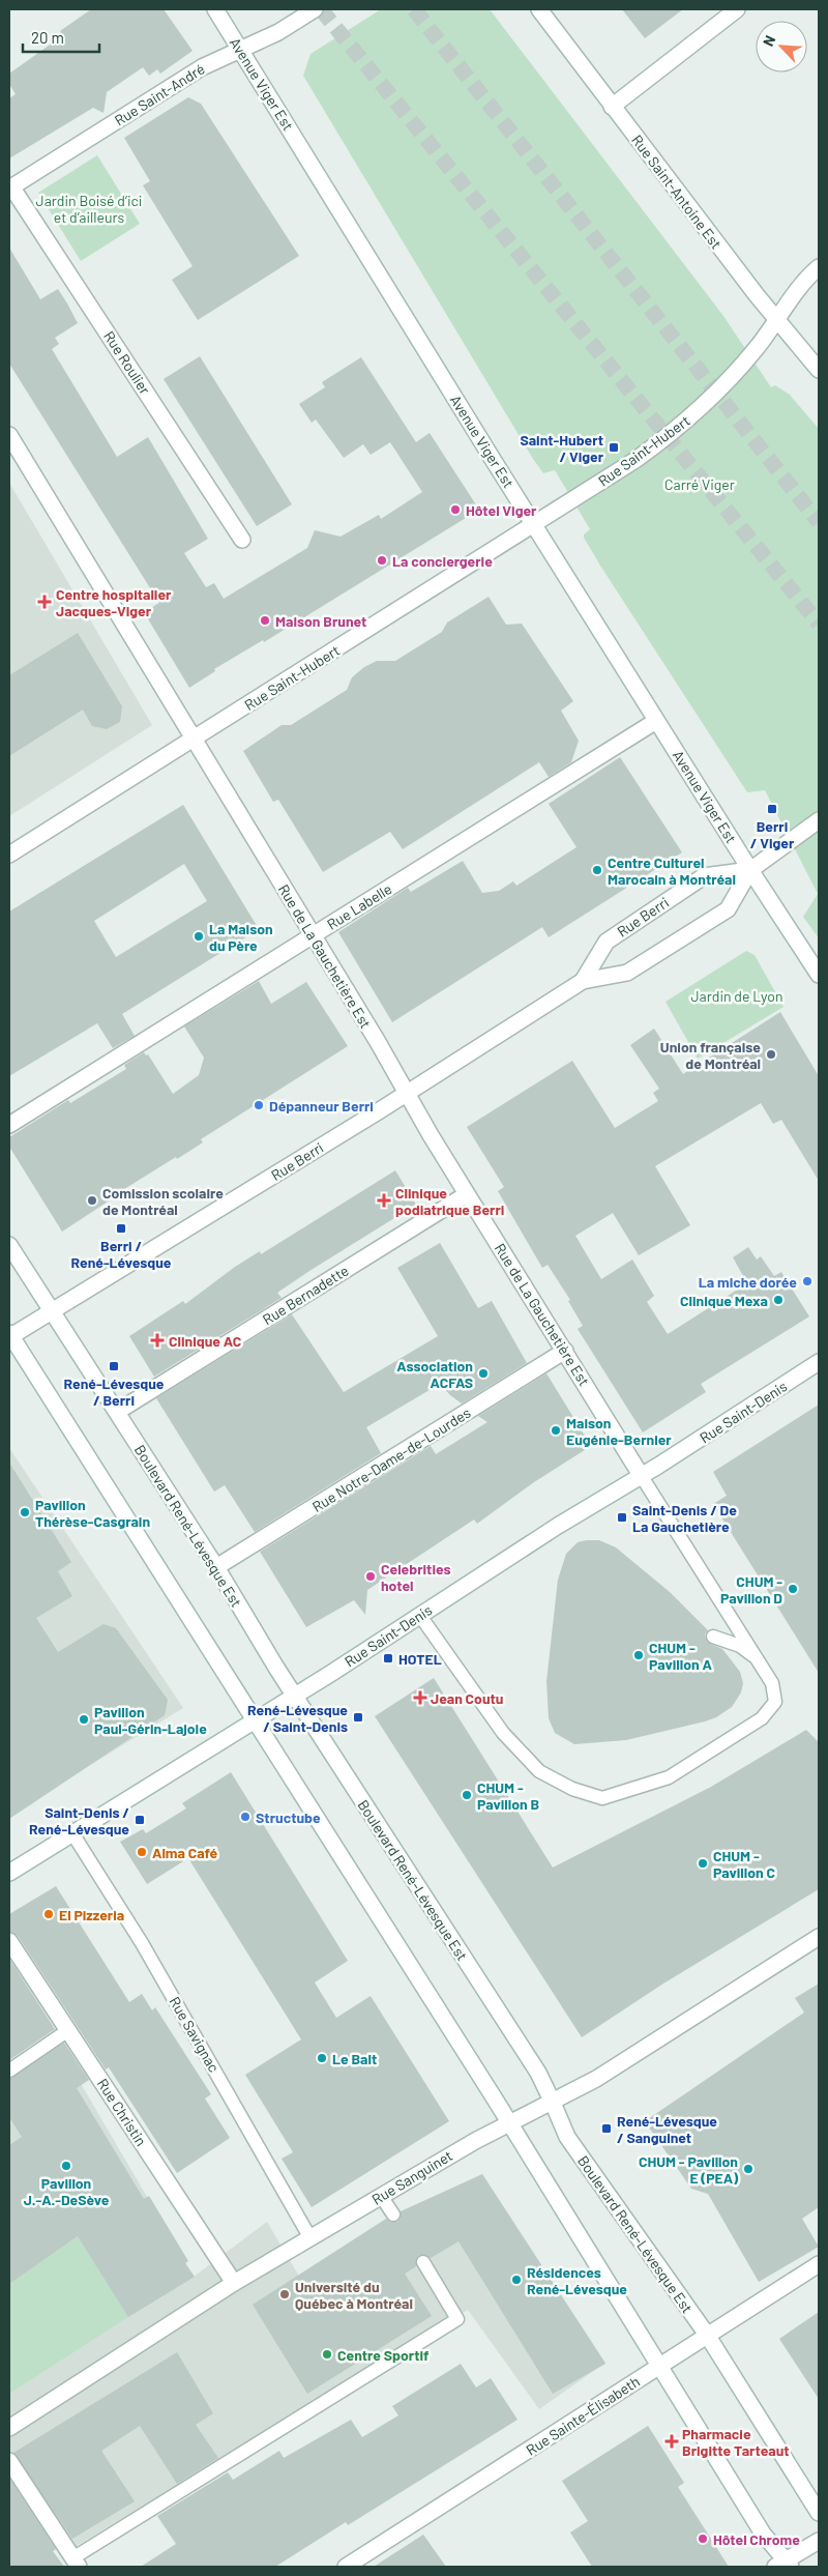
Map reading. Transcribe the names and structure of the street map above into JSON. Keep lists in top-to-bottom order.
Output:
{
  "streets": {
    "street": [
      "Avenue Viger Est",
      "Rue Saint-André",
      "Rue Saint-Antoine Est",
      "Rue Roulier",
      "Rue Saint-Hubert",
      "Rue Labelle",
      "Rue Berri",
      "Rue de La Gauchetière Est",
      "Rue Bernadette",
      "Rue Saint-Denis",
      "Rue Notre-Dame-de-Lourdes",
      "Boulevard René-Lévesque Est",
      "Rue Christin",
      "Rue Sanguinet",
      "Rue Sainte-Élisabeth"
    ],
    "lane": ["Rue Savignac"]
  },
  "crossings": [
    ["Avenue Viger Est", "Rue Saint-André"],
    ["Avenue Viger Est", "Rue Saint-Hubert"],
    ["Avenue Viger Est", "Rue Labelle"],
    ["Avenue Viger Est", "Rue Berri"],
    ["Rue Saint-André", "Rue Roulier"],
    ["Rue Saint-Antoine Est", "Rue Saint-Hubert"],
    ["Rue Saint-Hubert", "Rue de La Gauchetière Est"],
    ["Rue Labelle", "Rue de La Gauchetière Est"],
    ["Rue Berri", "Rue de La Gauchetière Est"],
    ["Rue Berri", "Boulevard René-Lévesque Est"],
    ["Rue de La Gauchetière Est", "Rue Bernadette"],
    ["Rue de La Gauchetière Est", "Rue Saint-Denis"],
    ["Rue de La Gauchetière Est", "Rue Notre-Dame-de-Lourdes"],
    ["Rue Bernadette", "Boulevard René-Lévesque Est"],
    ["Rue Saint-Denis", "Boulevard René-Lévesque Est"],
    ["Rue Saint-Denis", "Rue Savignac"],
    ["Rue Notre-Dame-de-Lourdes", "Boulevard René-Lévesque Est"],
    ["Boulevard René-Lévesque Est", "Rue Sanguinet"],
    ["Boulevard René-Lévesque Est", "Rue Sainte-Élisabeth"],
    ["Rue Savignac", "Rue Sanguinet"],
    ["Rue Christin", "Rue Sanguinet"]
  ],
  "parks": ["Jardin Boisé d’ici et d’ailleurs", "Carré Viger", "Jardin de Lyon"],
  "places": {
    "transit": [
      "Saint-Hubert / Viger",
      "Berri / Viger",
      "Berri / René-Lévesque",
      "René-Lévesque / Berri",
      "Saint-Denis / De La Gauchetière",
      "HOTEL",
      "René-Lévesque / Saint-Denis",
      "Saint-Denis / René-Lévesque",
      "René-Lévesque / Sanguinet"
    ],
    "other": [
      "Hôtel Viger",
      "La conciergerie",
      "Maison Brunet",
      "Centre Culturel Marocain à Montréal",
      "La Maison du Père",
      "Union française de Montréal",
      "Dépanneur Berri",
      "Comission scolaire de Montréal",
      "La miche dorée",
      "Clinique Mexa",
      "Association ACFAS",
      "Maison Eugénie-Bernier",
      "Pavillon Thérèse-Casgrain",
      "Celebrities hotel",
      "CHUM - Pavillon D",
      "CHUM - Pavillon A",
      "Pavillon Paul-Gérin-Lajoie",
      "CHUM - Pavillon B",
      "Structube",
      "Alma Café",
      "CHUM - Pavillon C",
      "El Pizzeria",
      "Le Balt",
      "Pavillon J.-A.-DeSève",
      "CHUM - Pavillon E (PEA)",
      "Résidences René-Lévesque",
      "Université du Québec à Montréal",
      "Centre Sportif",
      "Hôtel Chrome"
    ],
    "health": [
      "Centre hospitalier Jacques-Viger",
      "Clinique podiatrique Berri",
      "Clinique AC",
      "Jean Coutu",
      "Pharmacie Brigitte Tarteaut"
    ]
  },
  "scale_bar": "20 m",
  "north": "top left"
}
